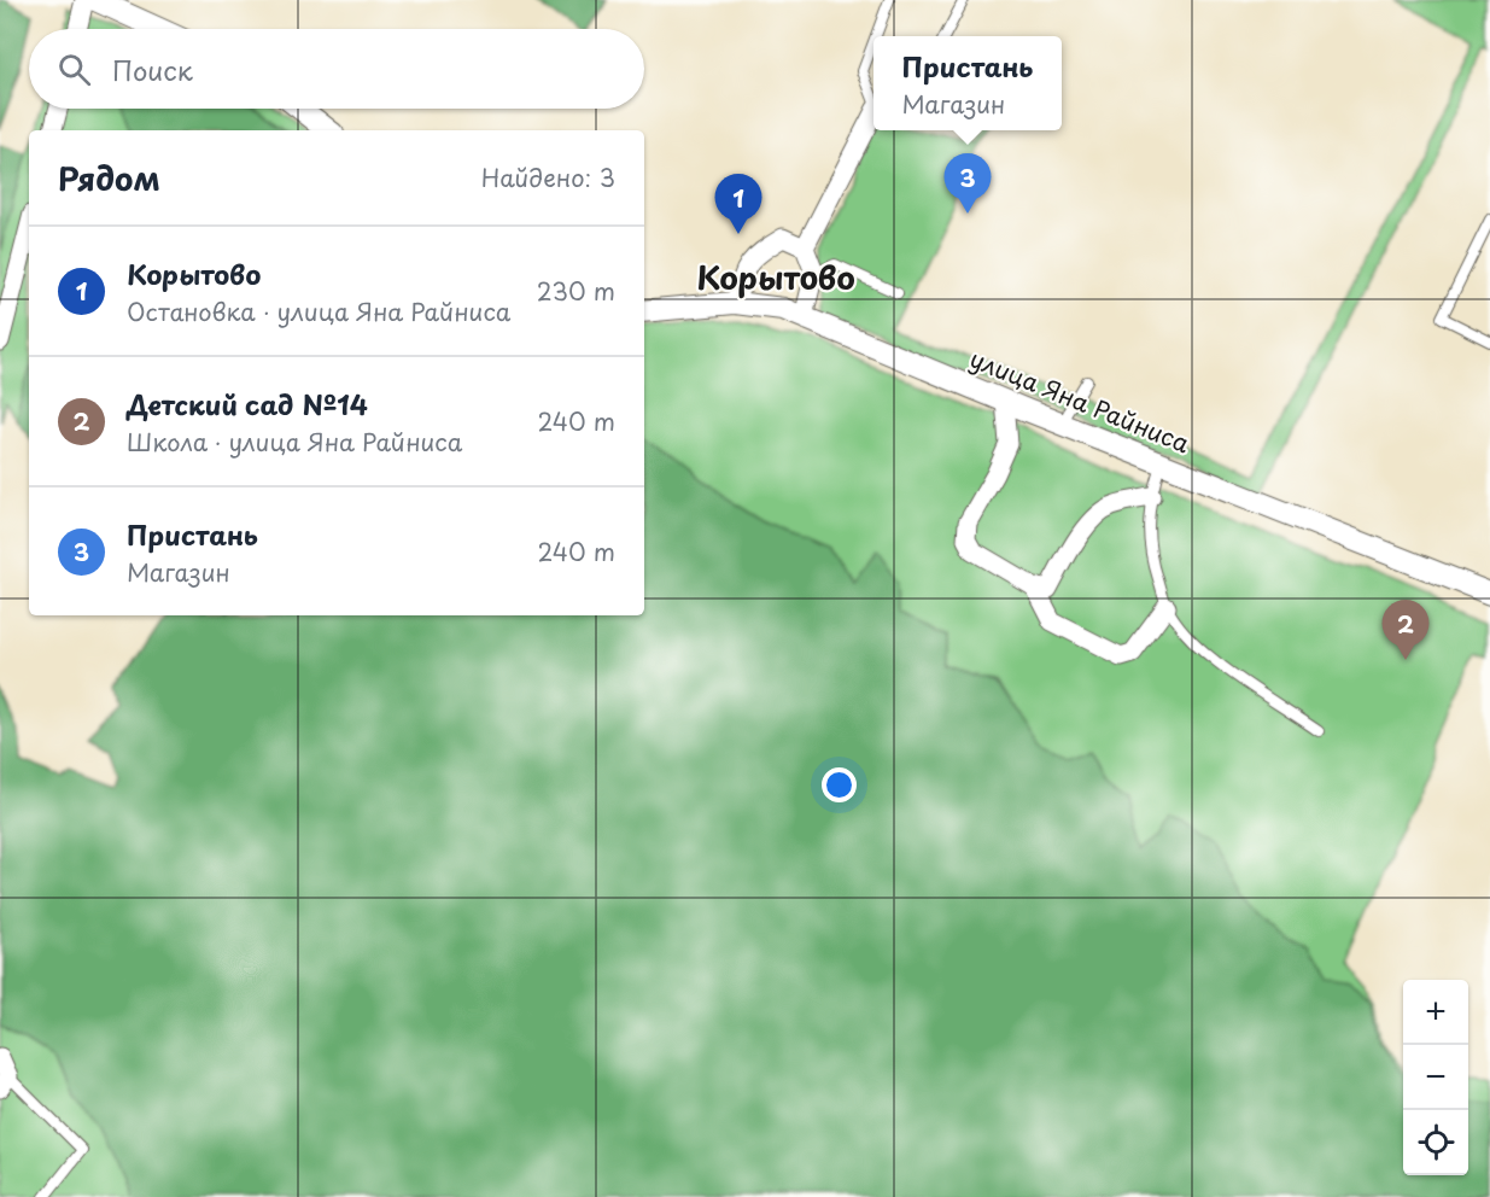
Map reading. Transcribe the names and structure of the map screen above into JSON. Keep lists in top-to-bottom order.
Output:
{
  "streets": {
    "street": ["улица Яна Райниса"]
  },
  "districts": ["Корытово"],
  "page": {
    "search": "Поиск",
    "popup": ["Пристань", "Магазин"],
    "heading": ["Рядом", "Найдено: 3"],
    "pins": ["3", "1", "2"],
    "list": [
      {
        "mark": "1",
        "name": "Корытово",
        "note": "Остановка · улица Яна Райниса",
        "value": "230 m"
      },
      {
        "mark": "2",
        "name": "Детский сад №14",
        "note": "Школа · улица Яна Райниса",
        "value": "240 m"
      },
      {
        "mark": "3",
        "name": "Пристань",
        "note": "Магазин",
        "value": "240 m"
      }
    ],
    "map_buttons": ["+", "−"]
  }
}
